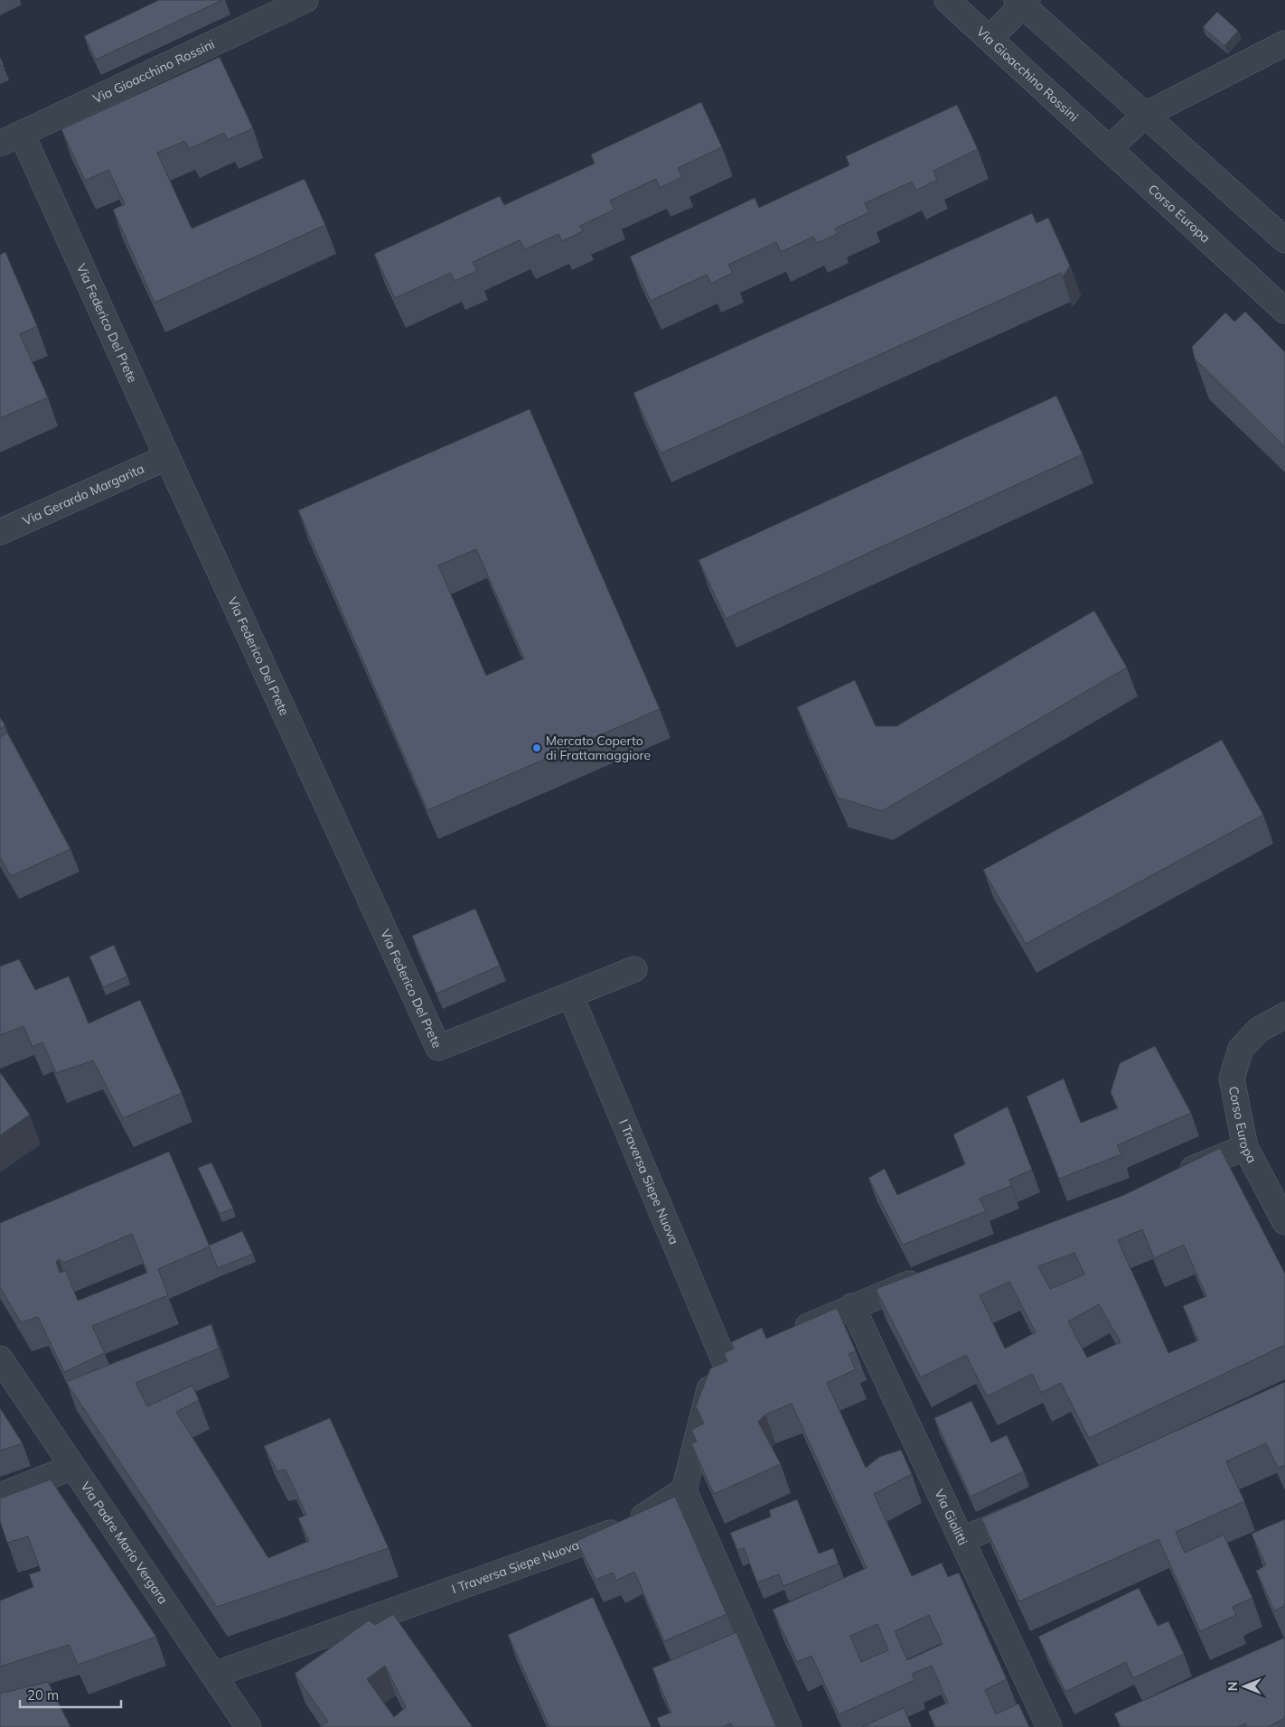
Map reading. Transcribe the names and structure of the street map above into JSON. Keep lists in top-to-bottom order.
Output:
{
  "streets": {
    "street": [
      "Via Gioacchino Rossini",
      "Corso Europa",
      "Via Federico Del Prete",
      "Via Gerardo Margarita",
      "I Traversa Siepe Nuova",
      "Via Giolitti",
      "Via Padre Mario Vergara"
    ]
  },
  "crossings": [
    ["Via Gioacchino Rossini", "Corso Europa"],
    ["Via Gioacchino Rossini", "Via Federico Del Prete"],
    ["Via Federico Del Prete", "Via Gerardo Margarita"],
    ["Via Federico Del Prete", "I Traversa Siepe Nuova"],
    ["I Traversa Siepe Nuova", "Via Padre Mario Vergara"]
  ],
  "places": ["Mercato Coperto di Frattamaggiore"],
  "scale_bar": "20 m",
  "north": "left"
}
